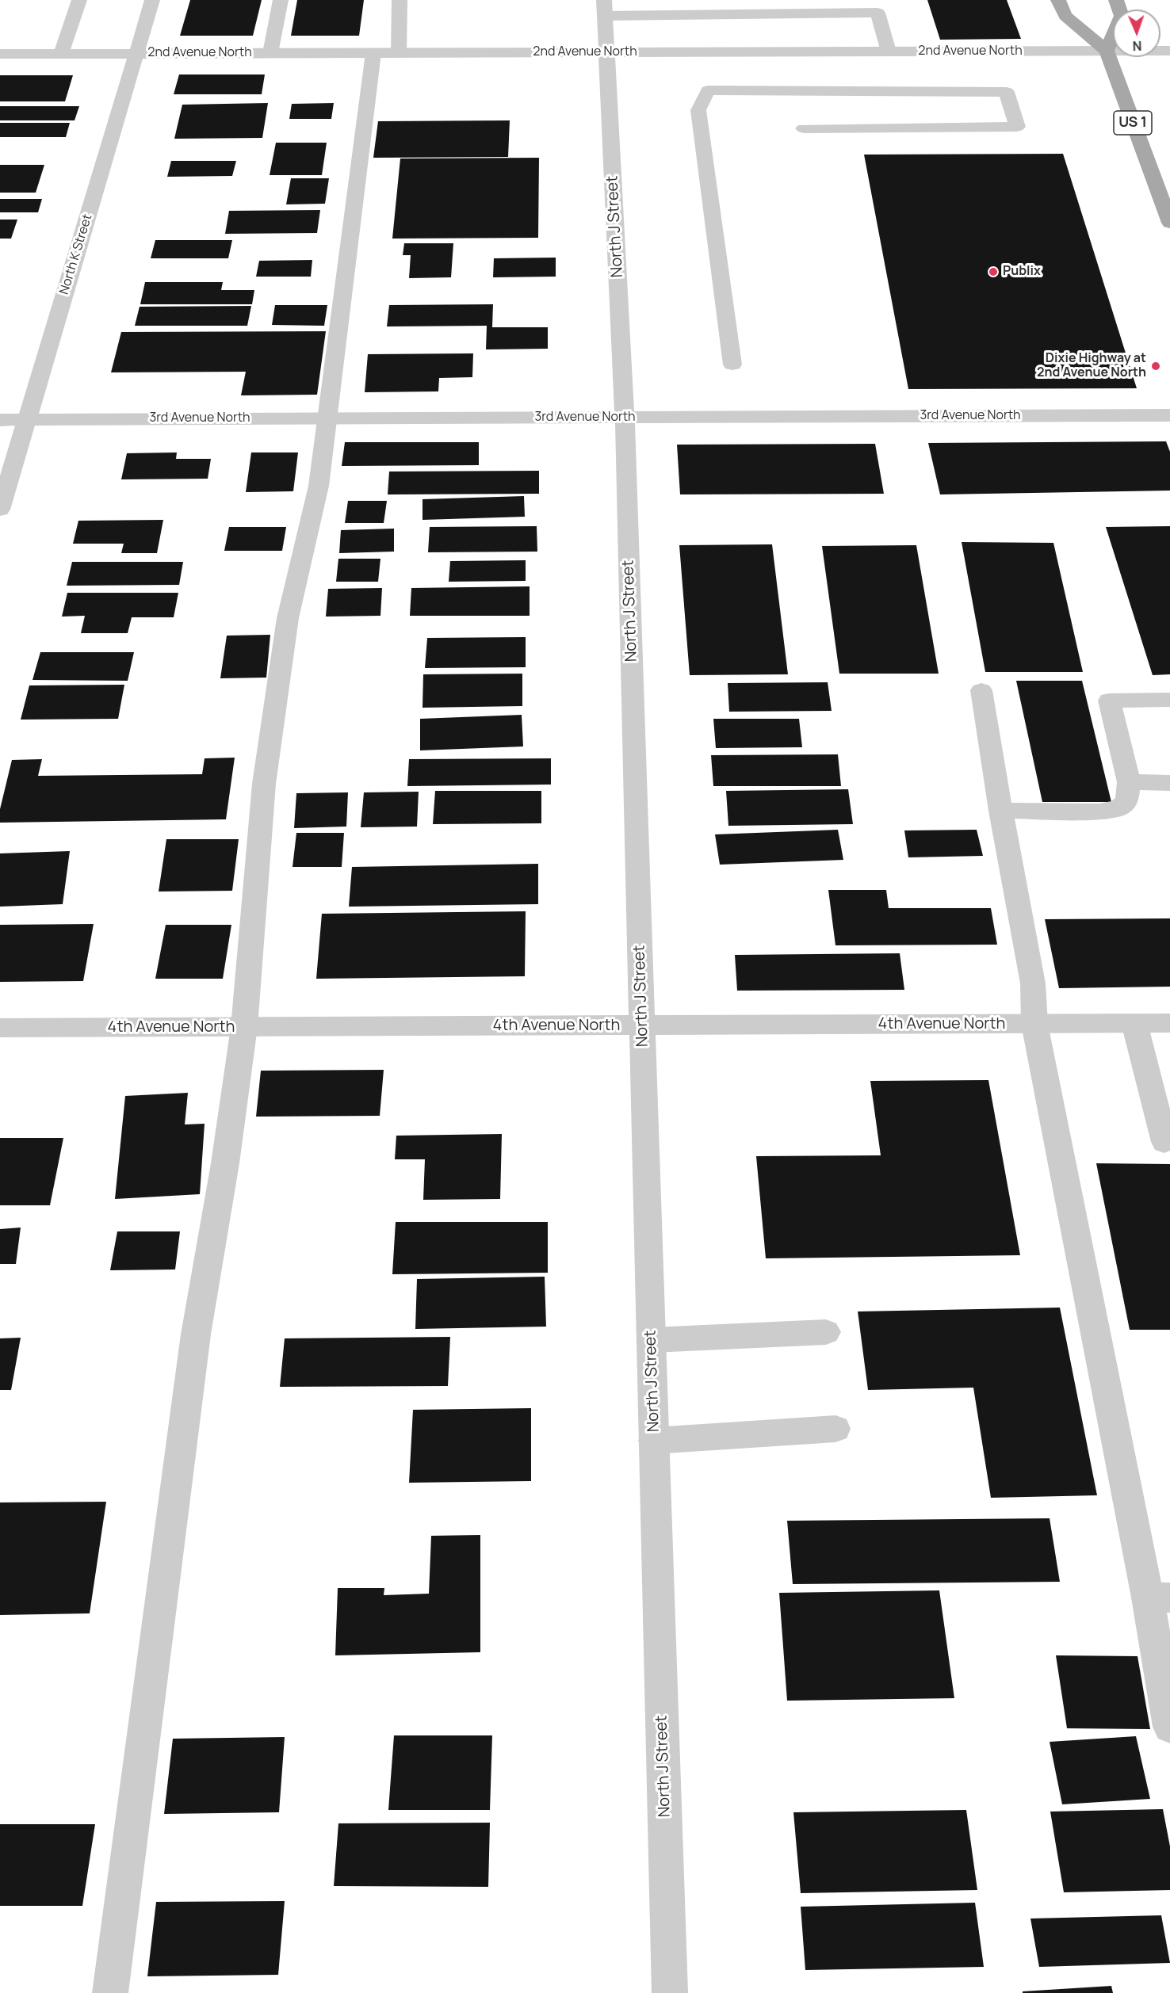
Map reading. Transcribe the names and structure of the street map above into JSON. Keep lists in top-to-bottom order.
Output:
{
  "streets": {
    "main road": ["US 1"],
    "street": [
      "2nd Avenue North",
      "North J Street",
      "North K Street",
      "3rd Avenue North",
      "4th Avenue North"
    ]
  },
  "crossings": [
    ["2nd Avenue North", "US 1"],
    ["2nd Avenue North", "North J Street"],
    ["2nd Avenue North", "North K Street"],
    ["North J Street", "3rd Avenue North"],
    ["North J Street", "4th Avenue North"],
    ["North K Street", "3rd Avenue North"]
  ],
  "places": ["Publix", "Dixie Highway at 2nd Avenue North"],
  "north": "bottom"
}
